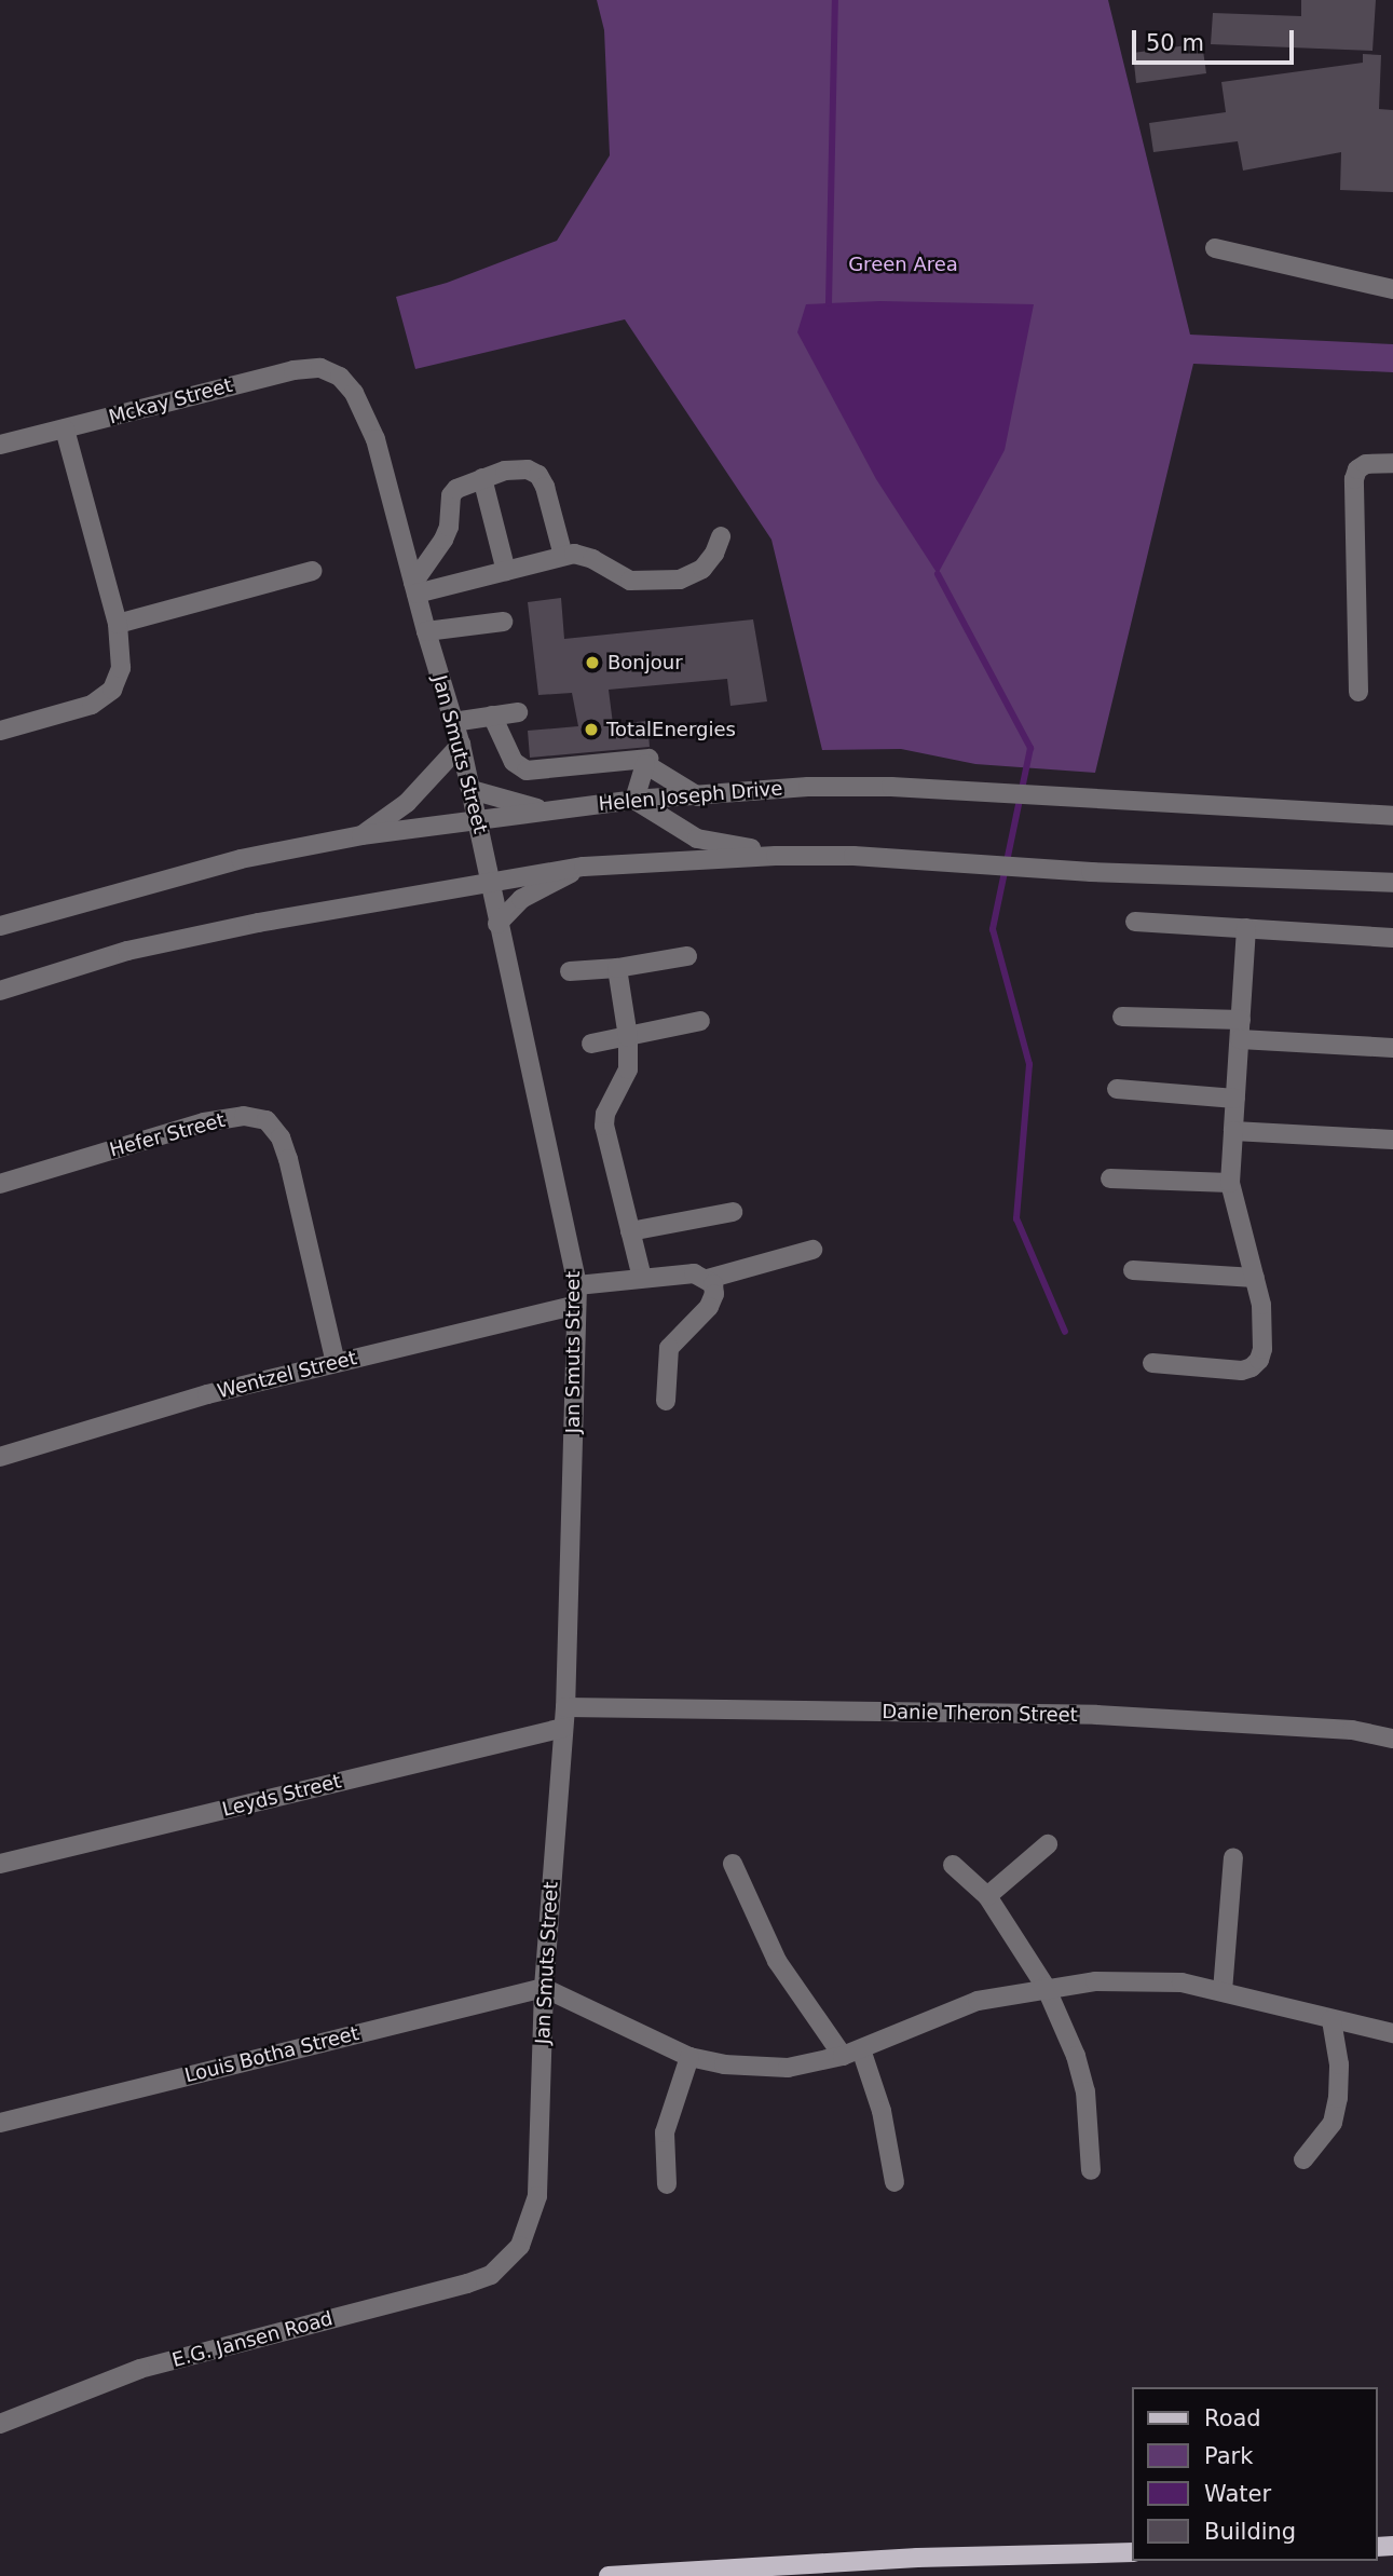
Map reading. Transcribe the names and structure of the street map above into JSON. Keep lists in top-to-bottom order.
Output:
{
  "streets": {
    "street": [
      "Mckay Street",
      "Jan Smuts Street",
      "Helen Joseph Drive",
      "Hefer Street",
      "Wentzel Street",
      "Danie Theron Street",
      "Leyds Street",
      "Louis Botha Street",
      "E.G. Jansen Road"
    ]
  },
  "crossings": [
    ["Mckay Street", "Jan Smuts Street"],
    ["Jan Smuts Street", "Helen Joseph Drive"],
    ["Jan Smuts Street", "Wentzel Street"],
    ["Jan Smuts Street", "Danie Theron Street"],
    ["Jan Smuts Street", "Leyds Street"],
    ["Jan Smuts Street", "Louis Botha Street"],
    ["Jan Smuts Street", "E.G. Jansen Road"],
    ["Hefer Street", "Wentzel Street"]
  ],
  "parks": ["Green Area"],
  "places": ["Bonjour", "TotalEnergies"],
  "legend": [
    "Road",
    "Park",
    "Water",
    "Building"
  ],
  "scale_bar": "50 m"
}
